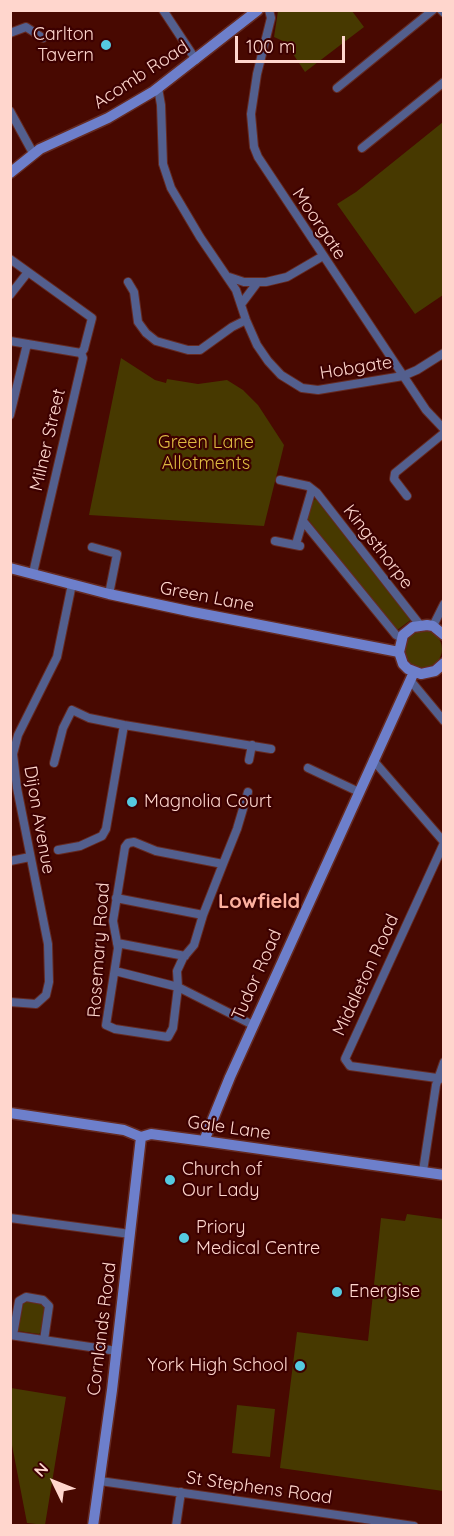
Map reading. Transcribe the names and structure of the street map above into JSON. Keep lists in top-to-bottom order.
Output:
{
  "streets": {
    "street": [
      "Acomb Road",
      "Moorgate",
      "Hobgate",
      "Milner Street",
      "Kingsthorpe",
      "Green Lane",
      "Dijon Avenue",
      "Rosemary Road",
      "Tudor Road",
      "Middleton Road",
      "Gale Lane",
      "Cornlands Road",
      "St Stephens Road"
    ]
  },
  "crossings": [
    ["Acomb Road", "Hobgate"],
    ["Moorgate", "Hobgate"],
    ["Milner Street", "Green Lane"],
    ["Green Lane", "Dijon Avenue"],
    ["Tudor Road", "Gale Lane"],
    ["Gale Lane", "Cornlands Road"],
    ["Cornlands Road", "St Stephens Road"]
  ],
  "districts": ["Lowfield"],
  "parks": ["Green Lane Allotments"],
  "places": [
    "Carlton Tavern",
    "Magnolia Court",
    "Church of Our Lady",
    "Priory Medical Centre",
    "Energise",
    "York High School"
  ],
  "scale_bar": "100 m",
  "north": "top left"
}
